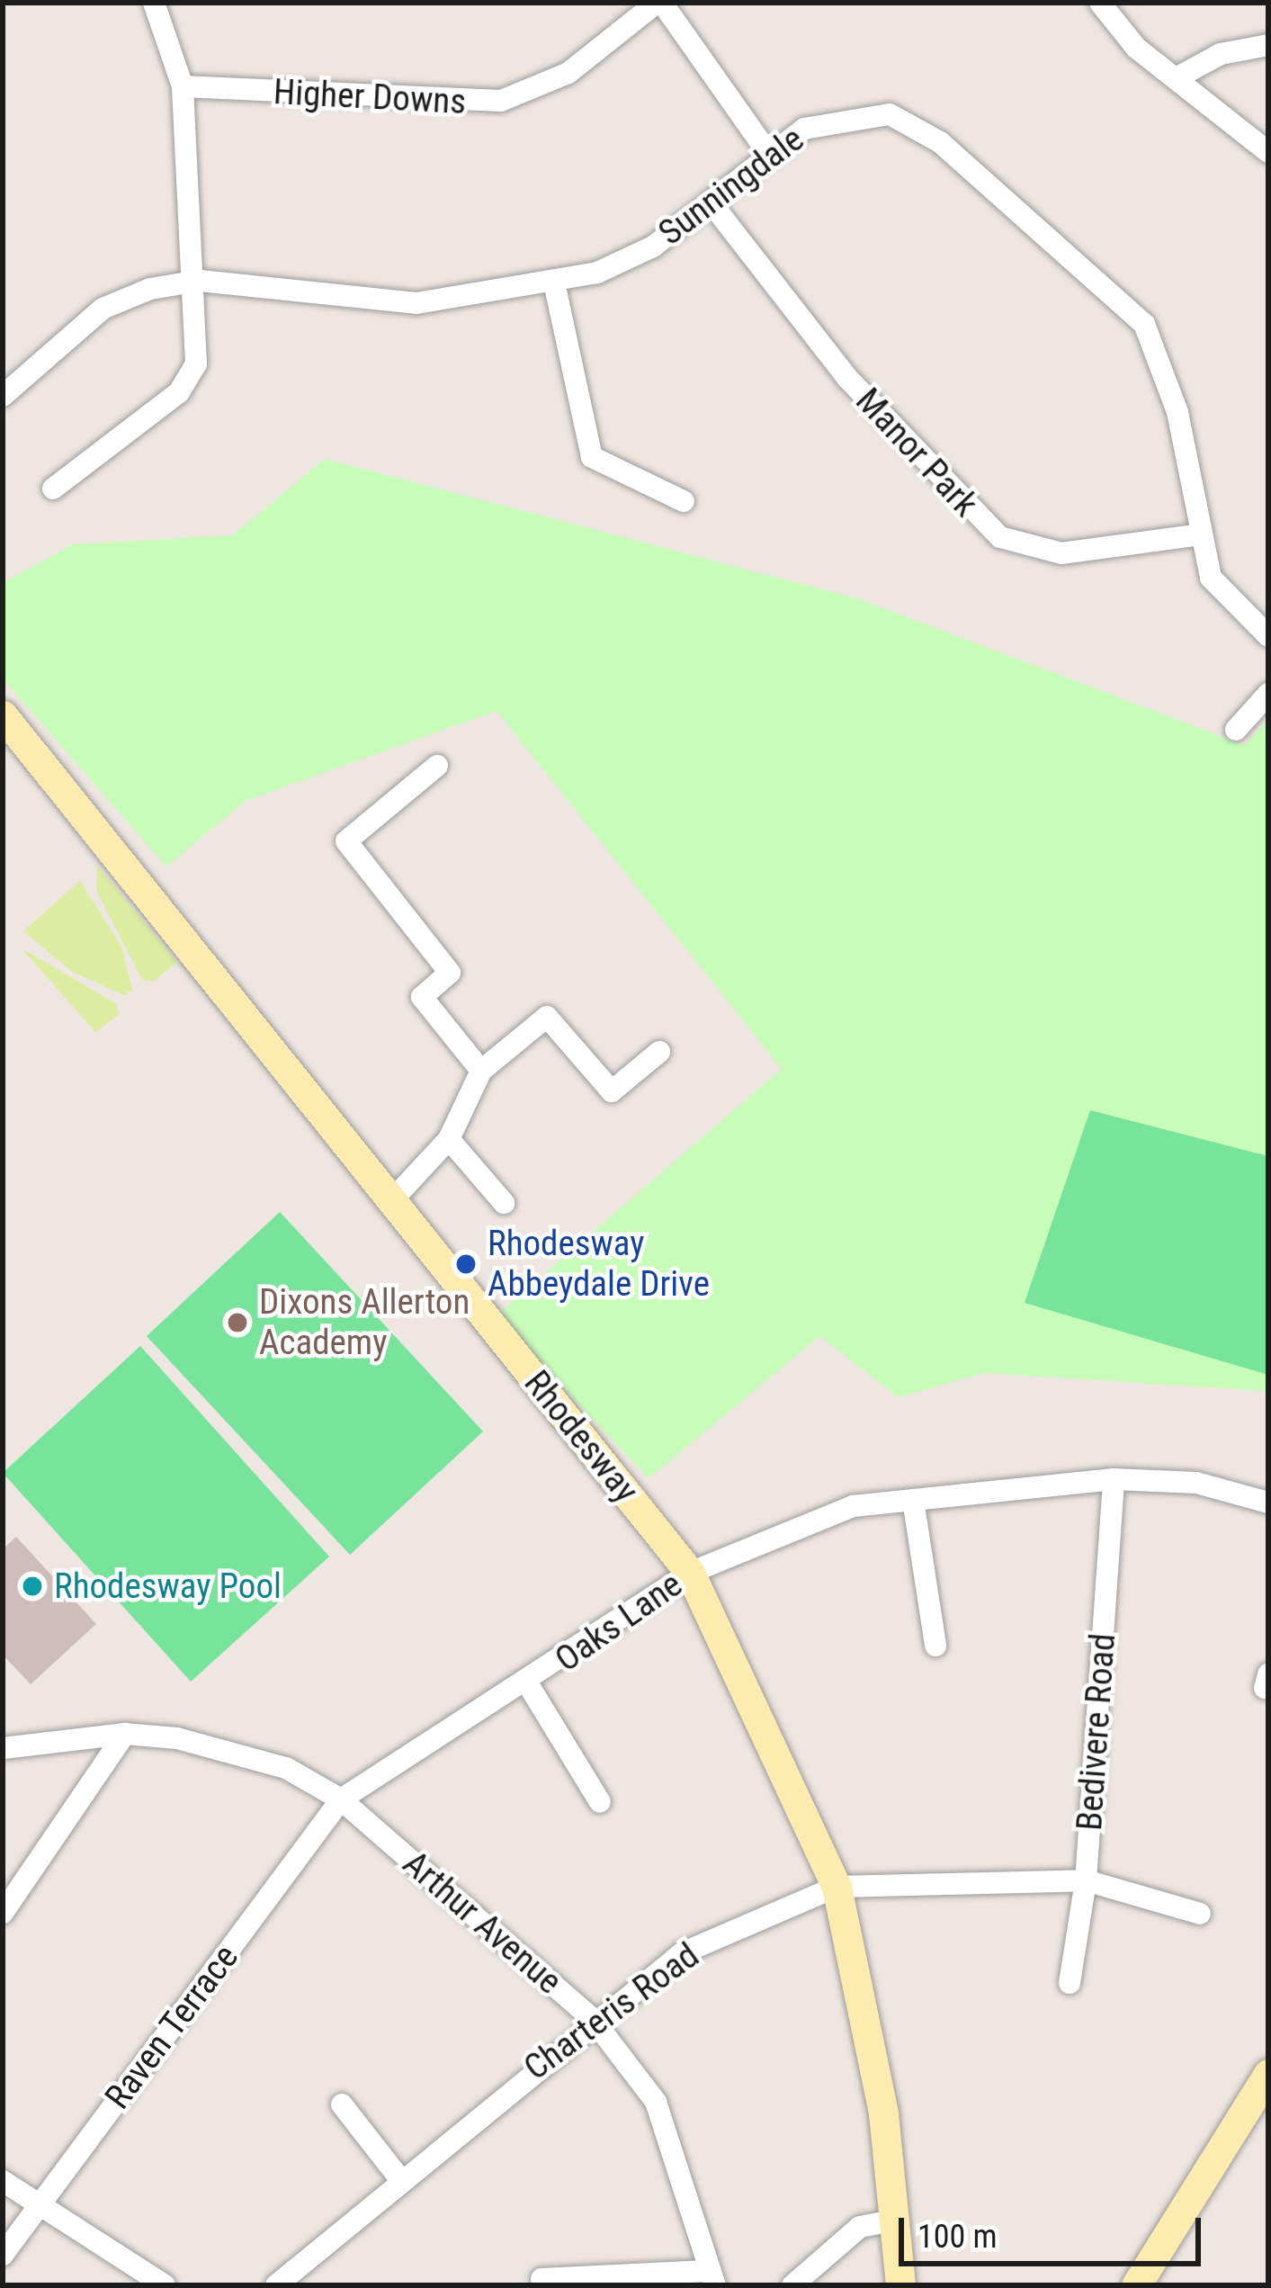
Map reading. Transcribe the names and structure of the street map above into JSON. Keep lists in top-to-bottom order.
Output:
{
  "streets": {
    "street": [
      "Higher Downs",
      "Sunningdale",
      "Manor Park",
      "Rhodesway",
      "Oaks Lane",
      "Bedivere Road",
      "Arthur Avenue",
      "Charteris Road",
      "Raven Terrace"
    ]
  },
  "crossings": [
    ["Sunningdale", "Manor Park"],
    ["Rhodesway", "Oaks Lane"],
    ["Rhodesway", "Charteris Road"],
    ["Oaks Lane", "Bedivere Road"],
    ["Oaks Lane", "Arthur Avenue"],
    ["Oaks Lane", "Raven Terrace"],
    ["Bedivere Road", "Charteris Road"],
    ["Arthur Avenue", "Charteris Road"],
    ["Arthur Avenue", "Raven Terrace"]
  ],
  "places": ["Rhodesway Abbeydale Drive", "Dixons Allerton Academy", "Rhodesway Pool"],
  "scale_bar": "100 m"
}
